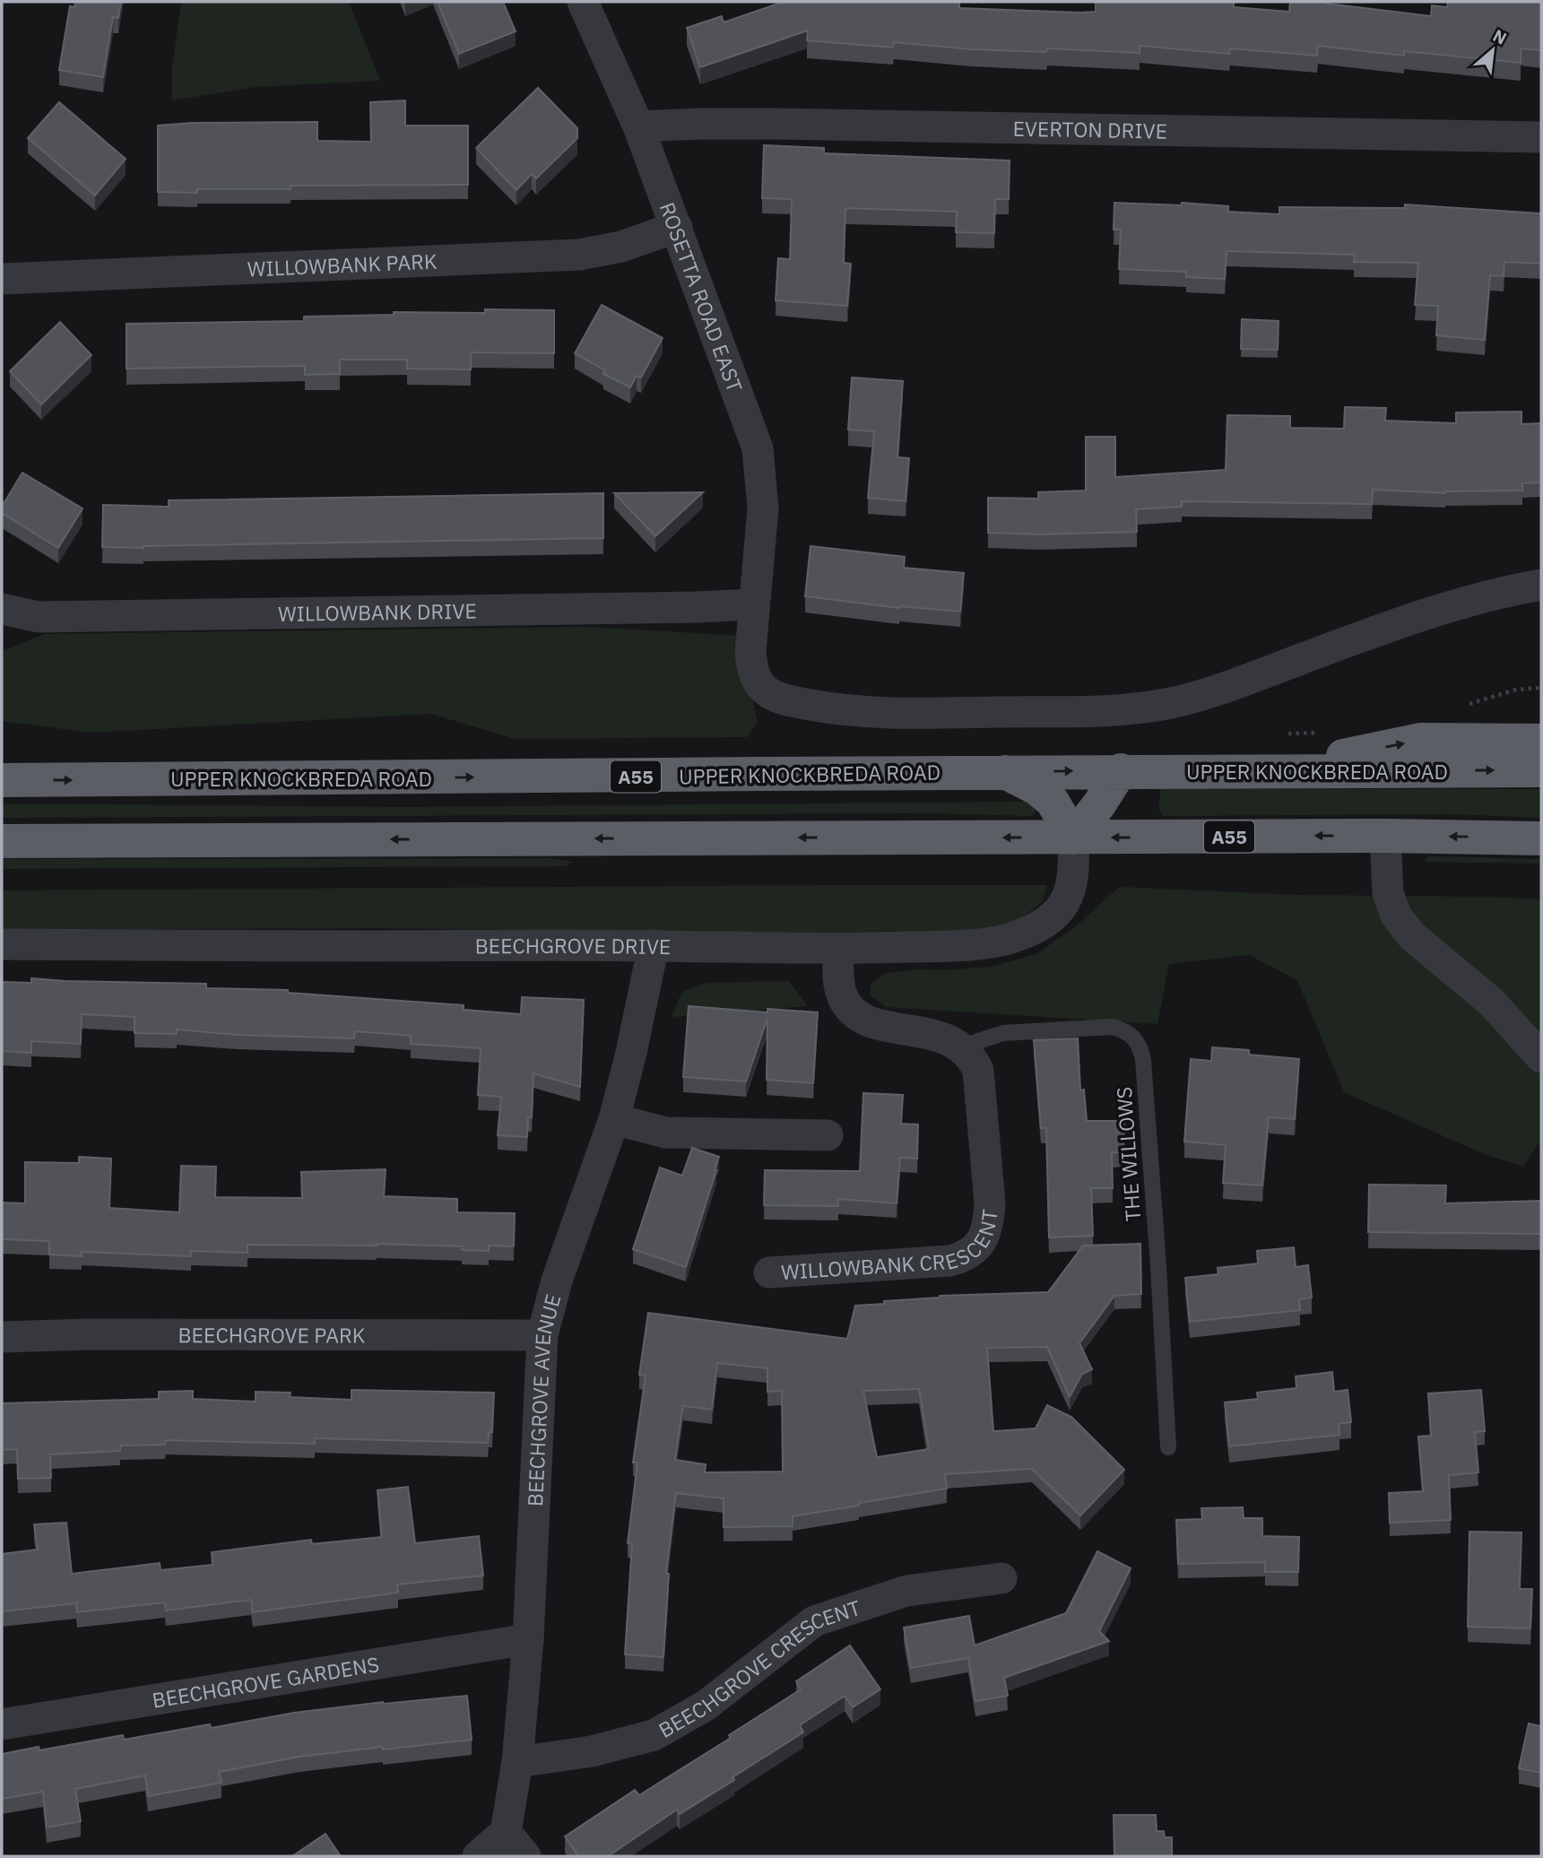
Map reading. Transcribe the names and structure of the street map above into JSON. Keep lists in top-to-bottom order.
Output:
{
  "streets": {
    "highway": ["UPPER KNOCKBREDA ROAD", "A55"],
    "street": [
      "EVERTON DRIVE",
      "WILLOWBANK PARK",
      "ROSETTA ROAD EAST",
      "WILLOWBANK DRIVE",
      "BEECHGROVE DRIVE",
      "WILLOWBANK CRESCENT",
      "BEECHGROVE PARK",
      "BEECHGROVE AVENUE",
      "BEECHGROVE CRESCENT",
      "BEECHGROVE GARDENS"
    ],
    "lane": ["THE WILLOWS"]
  },
  "crossings": [
    ["EVERTON DRIVE", "ROSETTA ROAD EAST"],
    ["WILLOWBANK PARK", "ROSETTA ROAD EAST"],
    ["ROSETTA ROAD EAST", "WILLOWBANK DRIVE"],
    ["A55", "BEECHGROVE DRIVE"],
    ["BEECHGROVE DRIVE", "BEECHGROVE AVENUE"],
    ["THE WILLOWS", "WILLOWBANK CRESCENT"],
    ["BEECHGROVE PARK", "BEECHGROVE AVENUE"],
    ["BEECHGROVE AVENUE", "BEECHGROVE CRESCENT"],
    ["BEECHGROVE AVENUE", "BEECHGROVE GARDENS"]
  ],
  "north": "top right"
}
